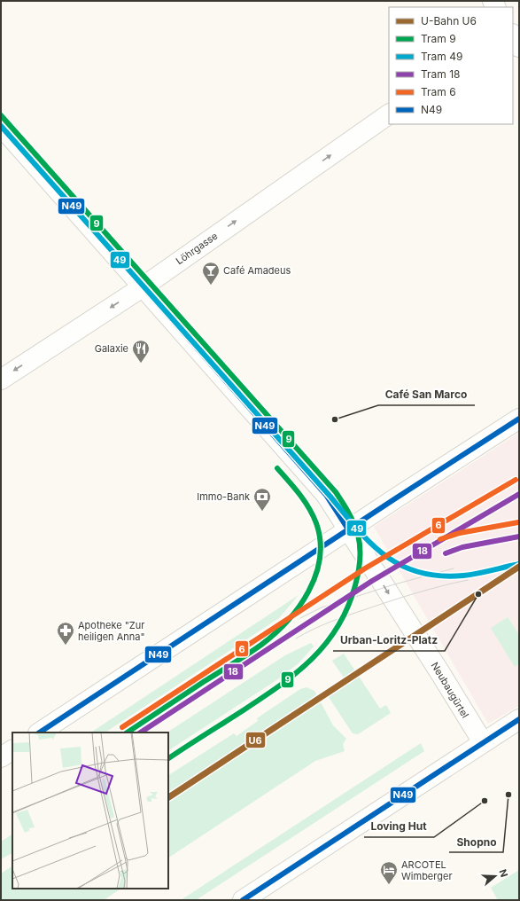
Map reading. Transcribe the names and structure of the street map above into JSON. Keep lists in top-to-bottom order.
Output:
{
  "streets": {
    "street": ["Löhrgasse", "Neubaugürtel"]
  },
  "crossings": [
    ["Löhrgasse", "Neubaugürtel"]
  ],
  "places": {
    "bar": ["Café Amadeus"],
    "restaurant": ["Galaxie"],
    "other": [
      "Café San Marco",
      "Urban-Loritz-Platz",
      "Shopno",
      "Loving Hut"
    ],
    "bank": ["Immo-Bank"],
    "pharmacy": ["Apotheke \"Zur heiligen Anna\""],
    "hotel": ["ARCOTEL Wimberger"]
  },
  "lines": [
    "tram line 9",
    "tram line 49",
    "transit line N49",
    "tram line 6",
    "tram line 18",
    "metro line U6"
  ],
  "legend": [
    "U-Bahn U6",
    "Tram 9",
    "Tram 49",
    "Tram 18",
    "Tram 6",
    "N49"
  ],
  "north": "right"
}
